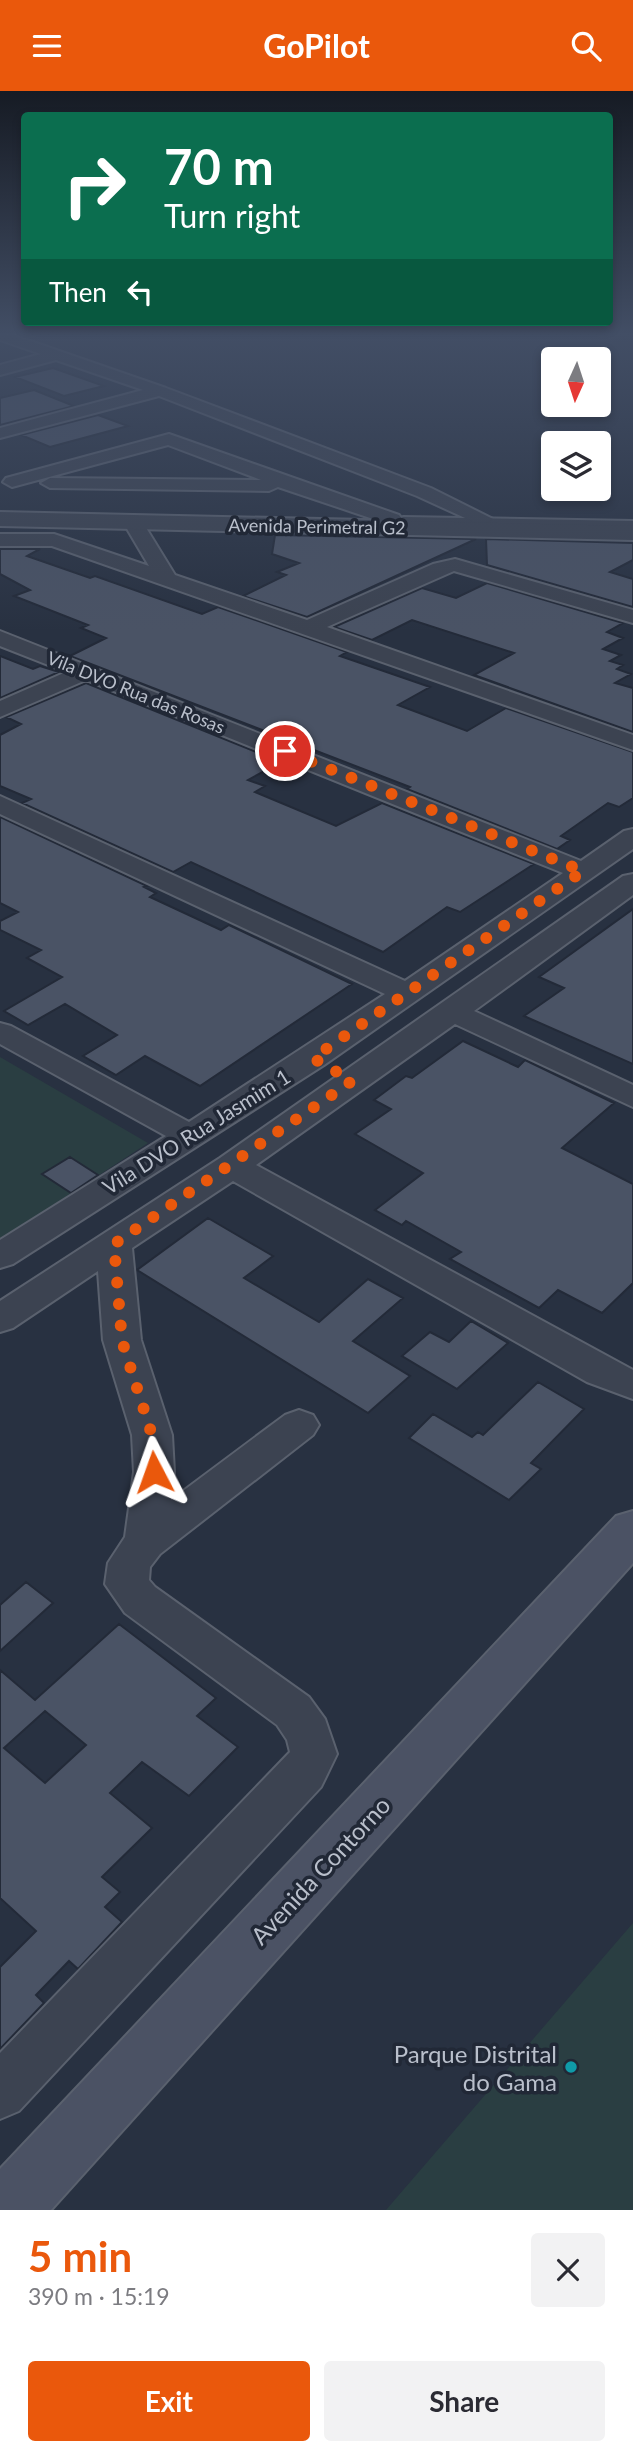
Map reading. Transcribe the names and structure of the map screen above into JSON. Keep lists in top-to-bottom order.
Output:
{
  "streets": {
    "main road": ["Avenida Contorno"],
    "street": ["Avenida Perimetral G2", "Vila DVO Rua das Rosas", "Vila DVO Rua Jasmim 1"]
  },
  "crossings": [
    ["Vila DVO Rua das Rosas", "Vila DVO Rua Jasmim 1"]
  ],
  "places": ["Parque Distrital do Gama"],
  "north": "bottom",
  "page": {
    "header": "GoPilot",
    "turn": ["70 m", "Turn right"],
    "then": "Then",
    "heading": ["5 min", "390 m · 15:19"],
    "buttons": ["Exit", "Share"]
  }
}
